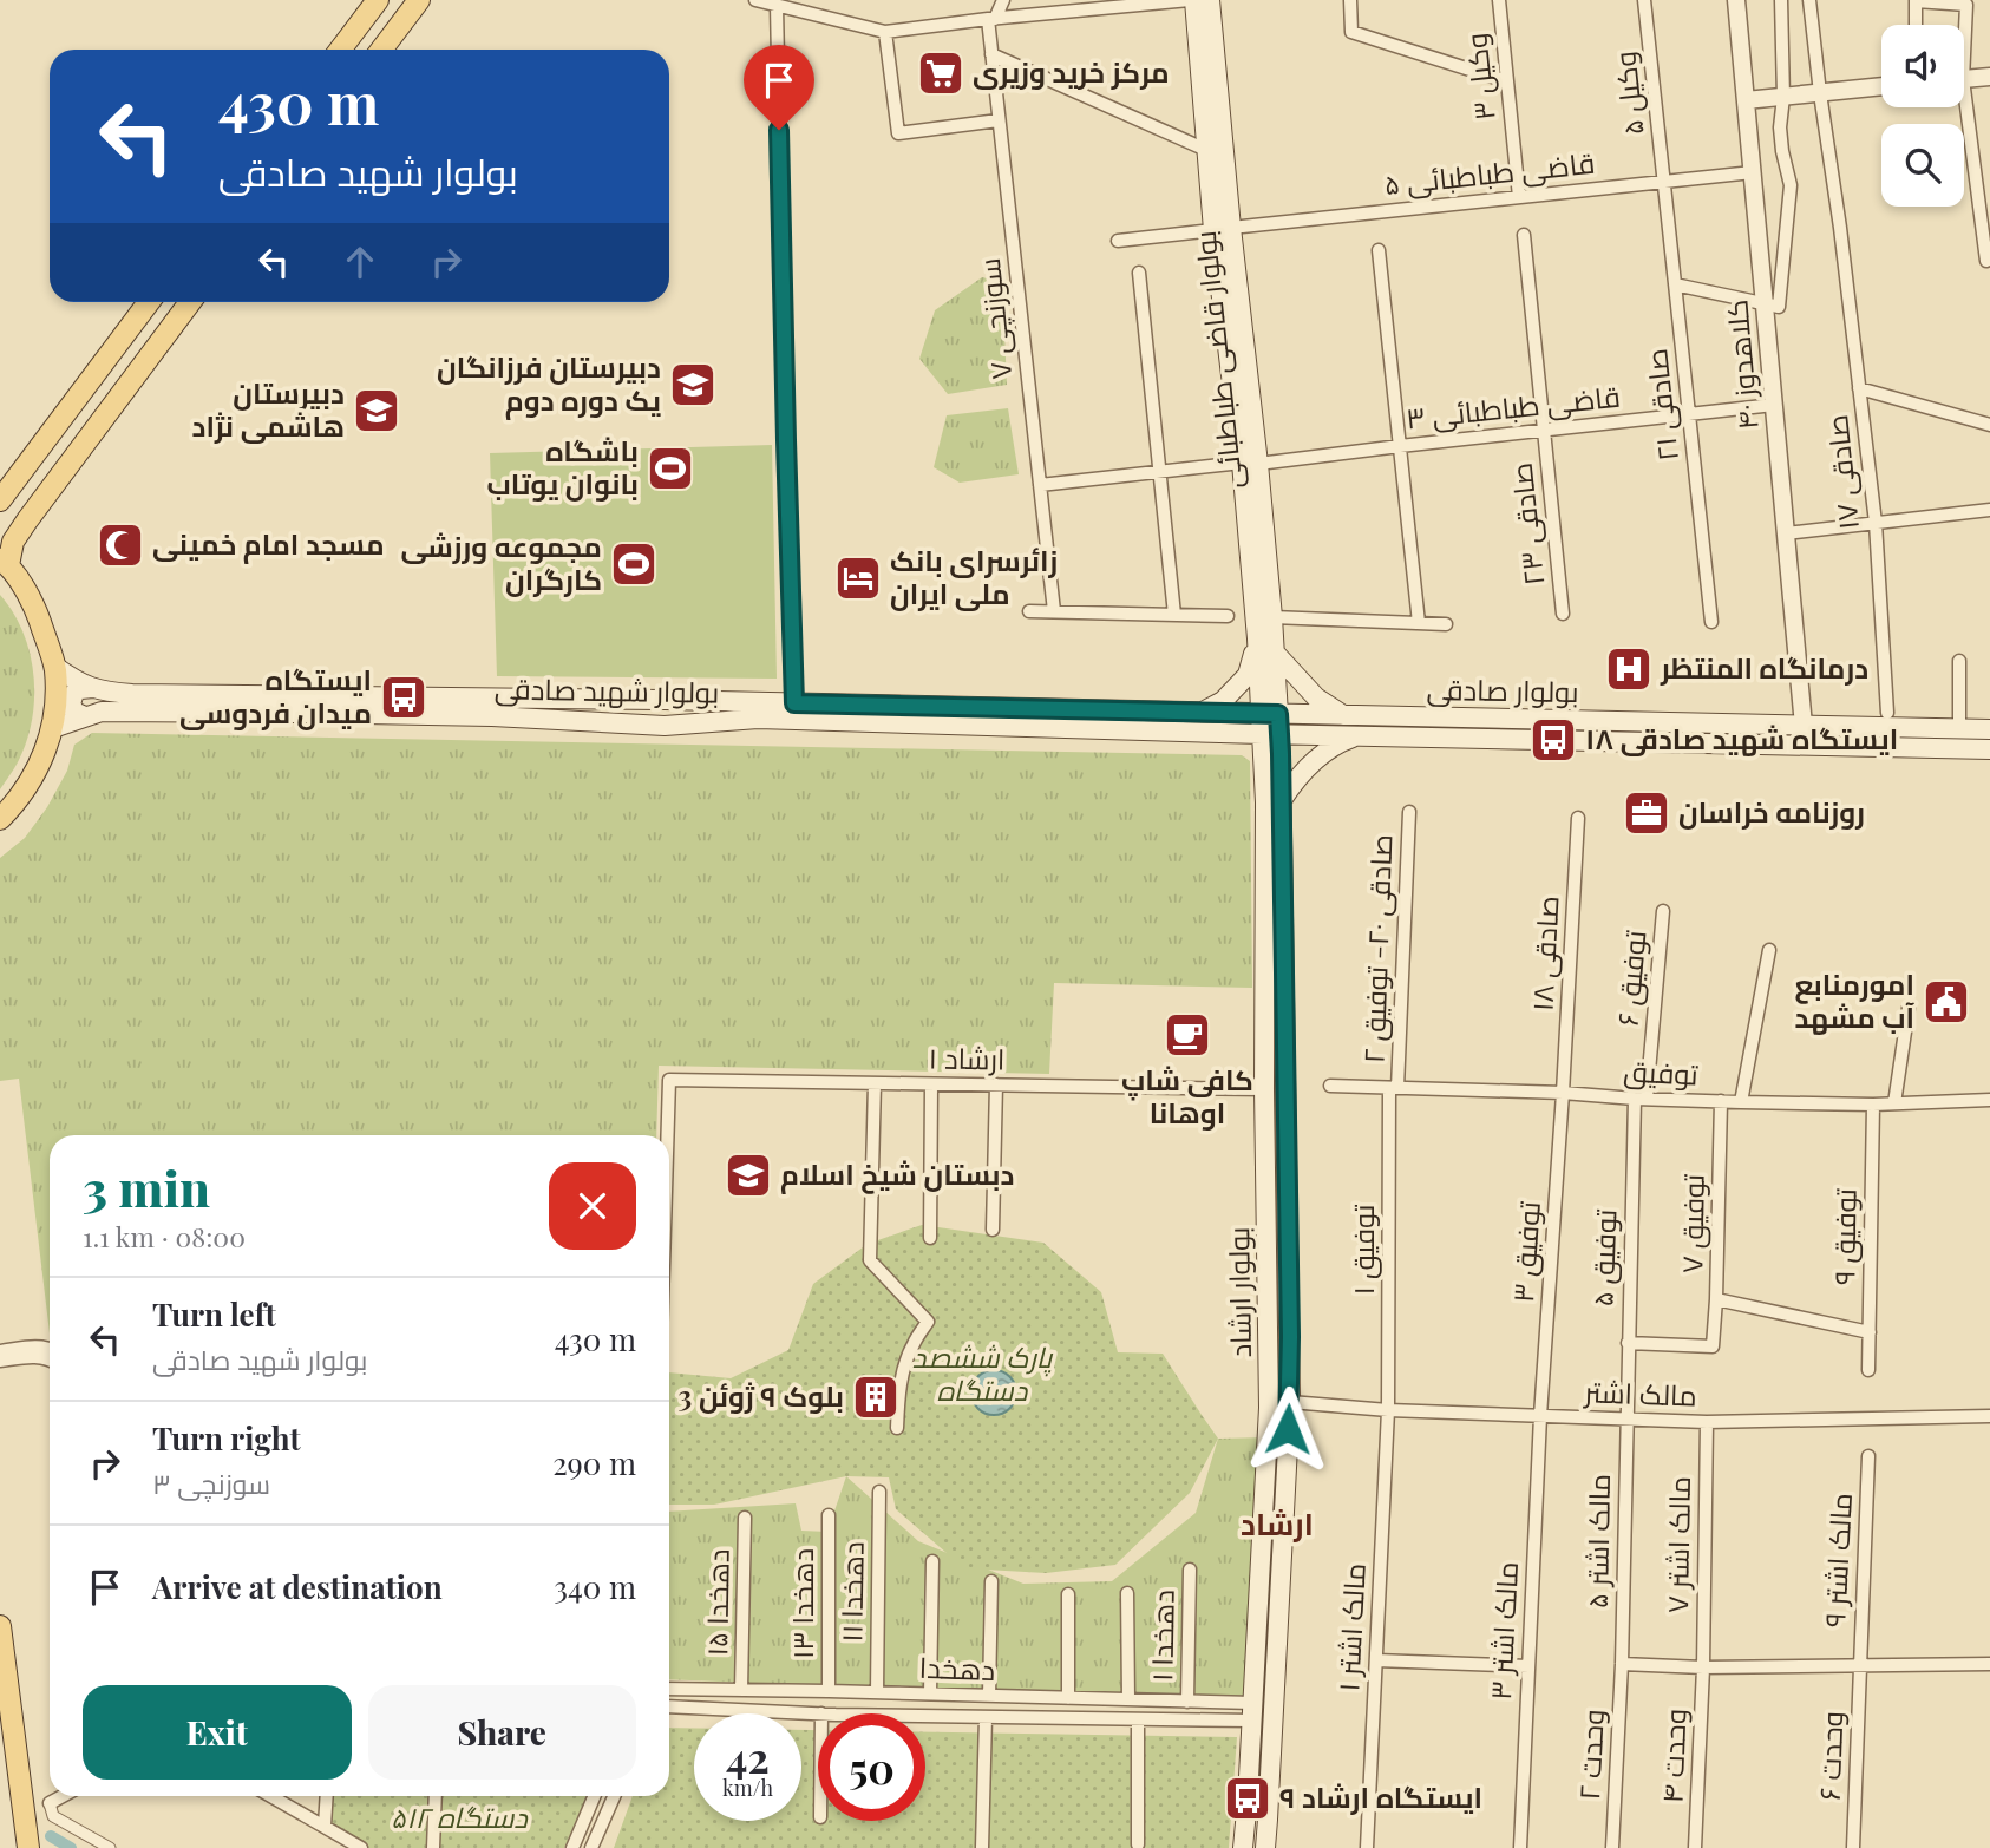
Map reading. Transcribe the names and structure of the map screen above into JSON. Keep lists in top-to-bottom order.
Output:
{
  "streets": {
    "main road": [
      "بولوار قاضی طباطبائی",
      "بولوار شهید صادقی",
      "بولوار صادقی",
      "بولوار ارشاد"
    ],
    "street": [
      "وکيل ۳",
      "وکيل ۵",
      "قاضی طباطبائی ۵",
      "سوزنچی ۷",
      "کلاهدوز ۴۰",
      "صادقی ۲۱",
      "قاضی طباطبائی ۳",
      "صادقی ۱۷",
      "صادقی ۲۳",
      "صادقی ۲۰- توفیق ۲",
      "صادقی ۱۸",
      "توفیق ۶",
      "ارشاد ۱",
      "توفیق",
      "توفیق ۷",
      "توفیق ۹",
      "توفیق ۱",
      "توفیق ۳",
      "توفیق ۵",
      "مالک اشتر",
      "مالک اشتر ۵",
      "مالک اشتر ۷",
      "مالک اشتر ۹",
      "دهخدا ۱۱",
      "دهخدا ۱۵",
      "دهخدا ۱۳",
      "مالک اشتر ۱",
      "مالک اشتر ۳",
      "دهخدا ۱",
      "دهخدا",
      "وحدت ۲",
      "وحدت ۴",
      "وحدت ۶"
    ]
  },
  "crossings": [
    ["وکيل ۳", "قاضی طباطبائی ۵"],
    ["وکيل ۵", "قاضی طباطبائی ۵"],
    ["وکيل ۵", "صادقی ۲۱"],
    ["قاضی طباطبائی ۵", "بولوار قاضی طباطبائی"],
    ["قاضی طباطبائی ۵", "کلاهدوز ۴۰"],
    ["قاضی طباطبائی ۵", "صادقی ۲۱"],
    ["سوزنچی ۷", "قاضی طباطبائی ۳"],
    ["بولوار قاضی طباطبائی", "قاضی طباطبائی ۳"],
    ["بولوار قاضی طباطبائی", "بولوار شهید صادقی"],
    ["بولوار قاضی طباطبائی", "بولوار صادقی"],
    ["بولوار قاضی طباطبائی", "بولوار ارشاد"],
    ["کلاهدوز ۴۰", "قاضی طباطبائی ۳"],
    ["کلاهدوز ۴۰", "بولوار صادقی"],
    ["صادقی ۲۱", "قاضی طباطبائی ۳"],
    ["قاضی طباطبائی ۳", "صادقی ۲۳"],
    ["بولوار شهید صادقی", "بولوار صادقی"],
    ["بولوار شهید صادقی", "بولوار ارشاد"],
    ["بولوار صادقی", "بولوار ارشاد"],
    ["صادقی ۲۰- توفیق ۲", "توفیق"],
    ["صادقی ۲۰- توفیق ۲", "توفیق ۱"],
    ["صادقی ۱۸", "توفیق"],
    ["صادقی ۱۸", "توفیق ۳"],
    ["توفیق ۶", "توفیق"],
    ["توفیق ۶", "توفیق ۵"],
    ["ارشاد ۱", "بولوار ارشاد"],
    ["توفیق", "توفیق ۷"],
    ["توفیق", "توفیق ۹"],
    ["توفیق", "توفیق ۱"],
    ["توفیق", "توفیق ۳"],
    ["توفیق", "توفیق ۵"],
    ["توفیق ۷", "توفیق ۵"],
    ["توفیق ۱", "مالک اشتر"],
    ["توفیق ۱", "مالک اشتر ۱"],
    ["توفیق ۳", "مالک اشتر"],
    ["توفیق ۳", "مالک اشتر ۳"],
    ["توفیق ۵", "مالک اشتر"],
    ["توفیق ۵", "مالک اشتر ۵"],
    ["بولوار ارشاد", "مالک اشتر"],
    ["بولوار ارشاد", "دهخدا"],
    ["مالک اشتر", "مالک اشتر ۵"],
    ["مالک اشتر", "مالک اشتر ۷"],
    ["مالک اشتر", "مالک اشتر ۱"],
    ["مالک اشتر", "مالک اشتر ۳"],
    ["مالک اشتر ۵", "وحدت ۲"],
    ["مالک اشتر ۷", "وحدت ۴"],
    ["مالک اشتر ۹", "وحدت ۶"],
    ["دهخدا ۱۱", "دهخدا"],
    ["دهخدا ۱۵", "دهخدا"],
    ["دهخدا ۱۳", "دهخدا"],
    ["دهخدا ۱", "دهخدا"]
  ],
  "districts": ["ارشاد"],
  "parks": ["پارک‌ ششصد دستگاه", "۵۱۲ دستگاه"],
  "places": {
    "supermarket": ["مرکز خرید وزیری"],
    "school or university": ["دبیرستان فرزانگان یک دوره دوم", "دبیرستان هاشمی نژاد", "دبستان شیخ اسلام"],
    "sports": ["باشگاه بانوان یوتاب", "مجموعه ورزشی کارگران"],
    "mosque": ["مسجد امام خمینی"],
    "hotel": ["زائرسرای بانک ملی ایران"],
    "hospital": ["درمانگاه المنتظر"],
    "bus stop": ["ایستگاه میدان فردوسی", "ایستگاه شهید صادقی ۱۸", "ایستگاه ارشاد ۹"],
    "office": ["روزنامه خراسان"],
    "public building": ["امورمنابع آب مشهد"],
    "cafe": ["کافی شاپ اوهانا"],
    "building": ["بلوک ۹ ژوئن 3"]
  },
  "page": {
    "turn": ["430 m", "بولوار شهید صادقی"],
    "heading": ["3 min", "1.1 km · 08:00"],
    "list": [
      {
        "name": "Turn left",
        "note": "بولوار شهید صادقی",
        "value": "430 m"
      },
      {
        "name": "Turn right",
        "note": "سوزنچی ۳",
        "value": "290 m"
      },
      {
        "name": "Arrive at destination",
        "value": "340 m"
      }
    ],
    "buttons": ["Exit", "Share"],
    "speed": "42 km/h",
    "limit": "50"
  }
}
